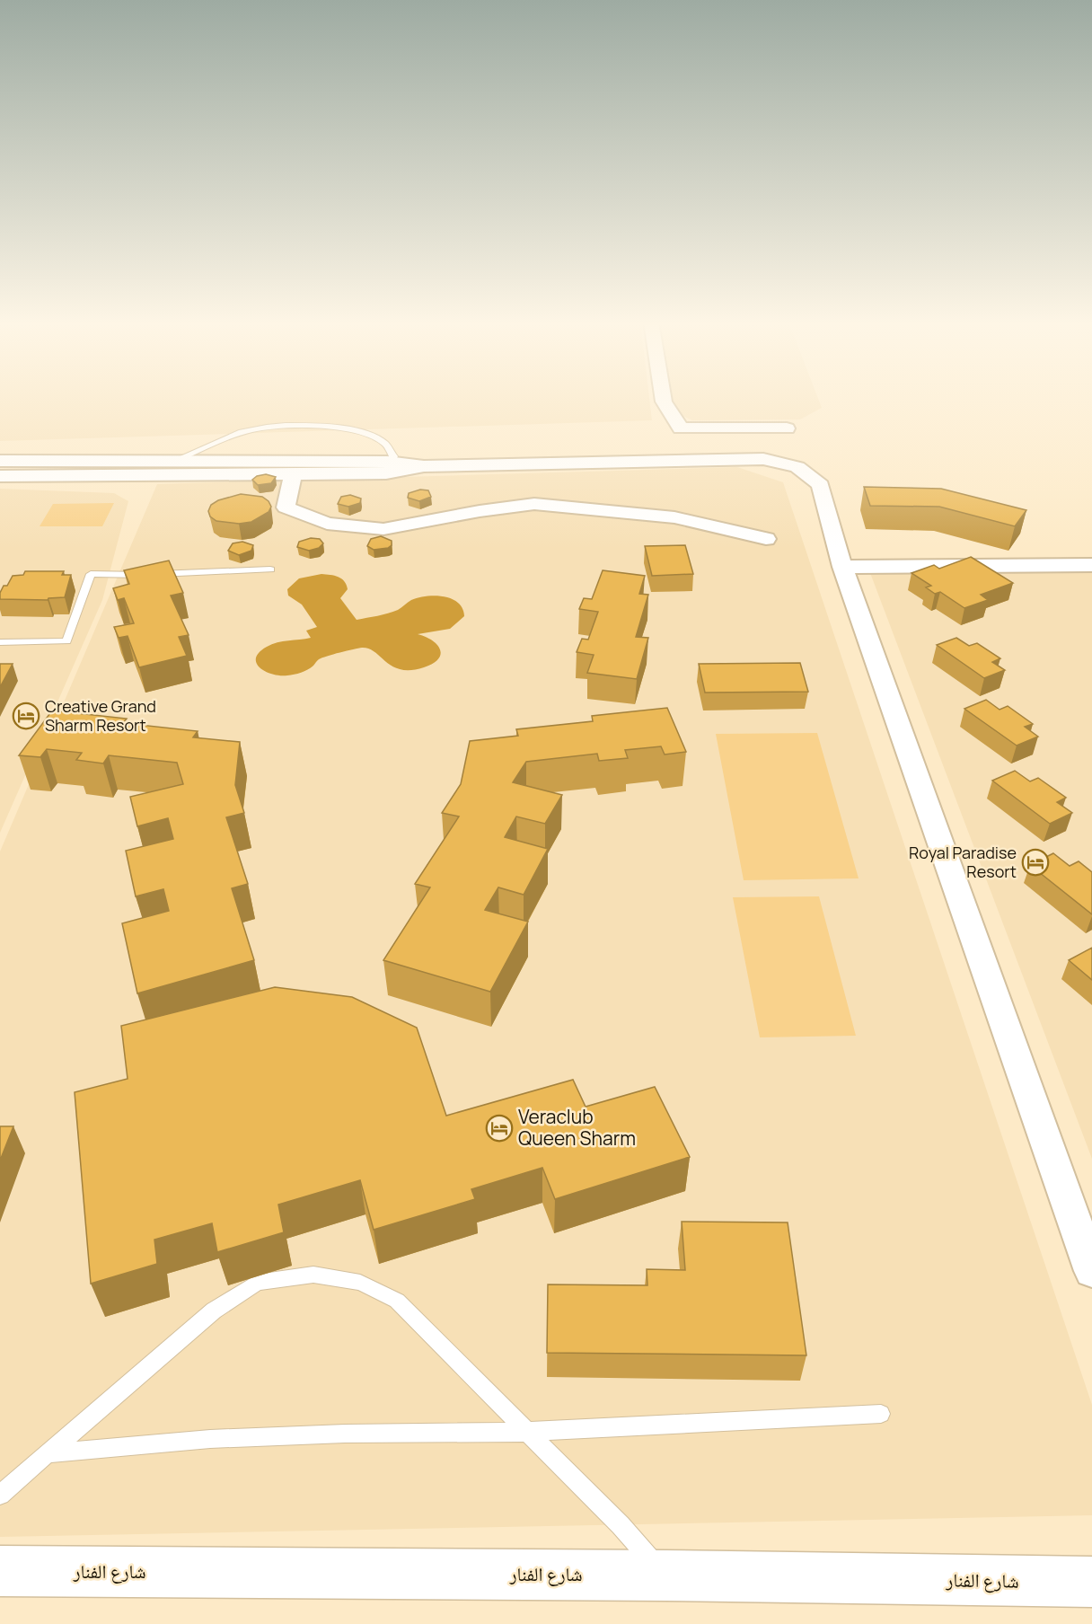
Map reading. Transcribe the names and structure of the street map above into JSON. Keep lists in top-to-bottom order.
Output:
{
  "streets": {
    "main road": ["شارع الفنار"]
  },
  "places": {
    "hotel": ["Creative Grand Sharm Resort", "Royal Paradise Resort", "Veraclub Queen Sharm"]
  }
}
